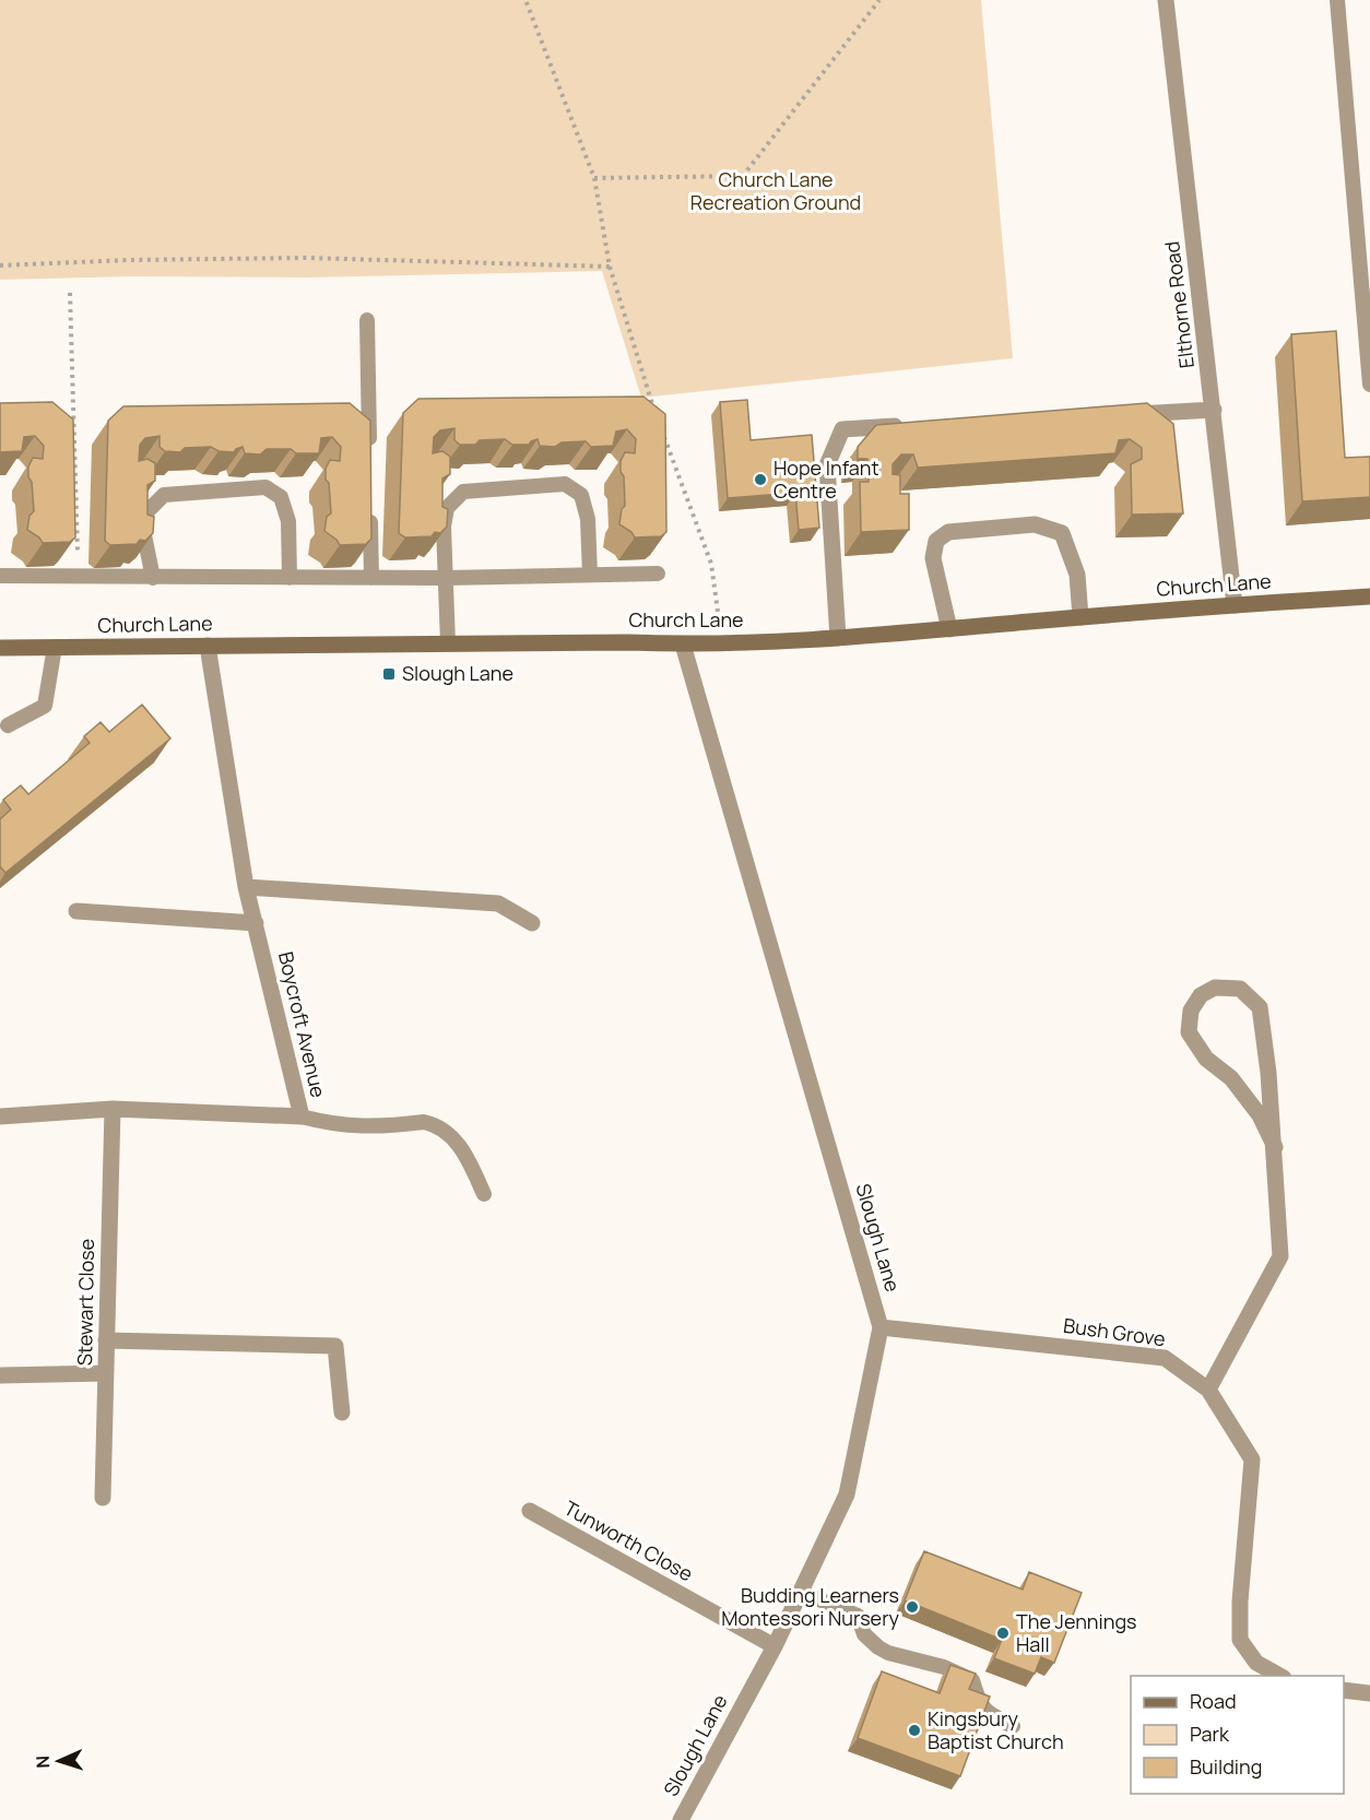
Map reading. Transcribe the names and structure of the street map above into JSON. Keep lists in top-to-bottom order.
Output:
{
  "streets": {
    "main road": ["Church Lane"],
    "street": [
      "Elthorne Road",
      "Boycroft Avenue",
      "Slough Lane",
      "Stewart Close",
      "Bush Grove",
      "Tunworth Close"
    ]
  },
  "crossings": [
    ["Elthorne Road", "Church Lane"],
    ["Church Lane", "Boycroft Avenue"],
    ["Church Lane", "Slough Lane"],
    ["Boycroft Avenue", "Stewart Close"],
    ["Slough Lane", "Bush Grove"],
    ["Slough Lane", "Tunworth Close"]
  ],
  "parks": ["Church Lane Recreation Ground"],
  "places": {
    "other": [
      "Hope Infant Centre",
      "Budding Learners Montessori Nursery",
      "The Jennings Hall",
      "Kingsbury Baptist Church"
    ],
    "transit": ["Slough Lane"]
  },
  "legend": ["Road", "Park", "Building"],
  "north": "left"
}
